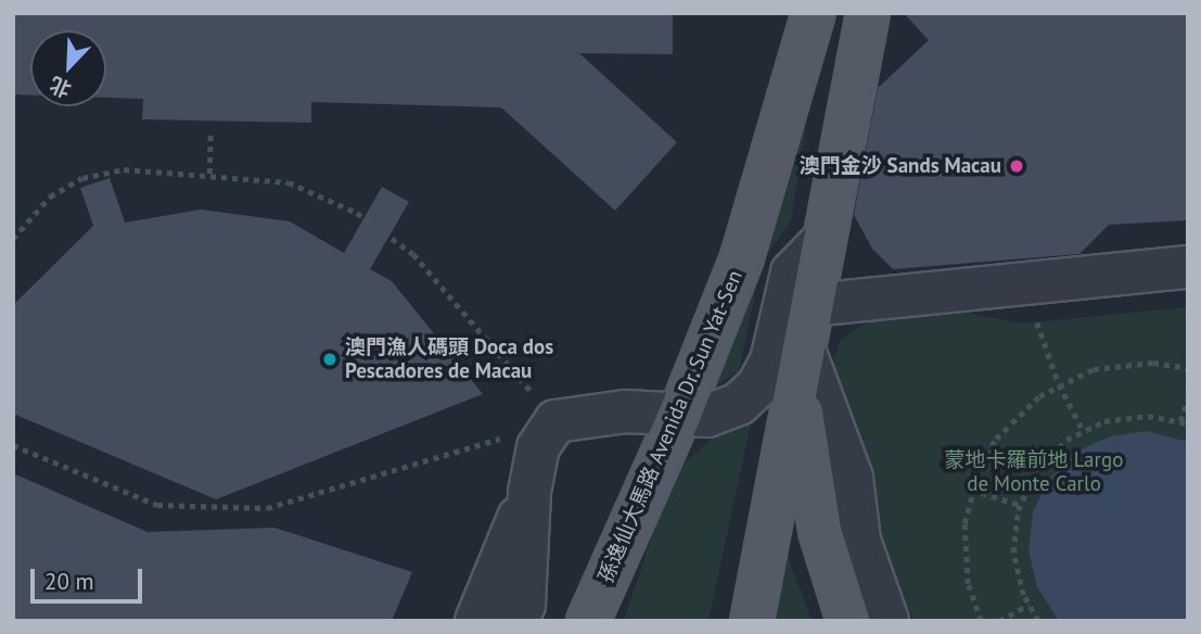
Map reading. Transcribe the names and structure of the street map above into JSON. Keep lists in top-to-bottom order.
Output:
{
  "streets": {
    "main road": ["孫逸仙大馬路 Avenida Dr. Sun Yat-Sen"]
  },
  "parks": ["蒙地卡羅前地 Largo de Monte Carlo"],
  "places": ["澳門金沙 Sands Macau", "澳門漁人碼頭 Doca dos Pescadores de Macau"],
  "scale_bar": "20 m",
  "north": "bottom left"
}
